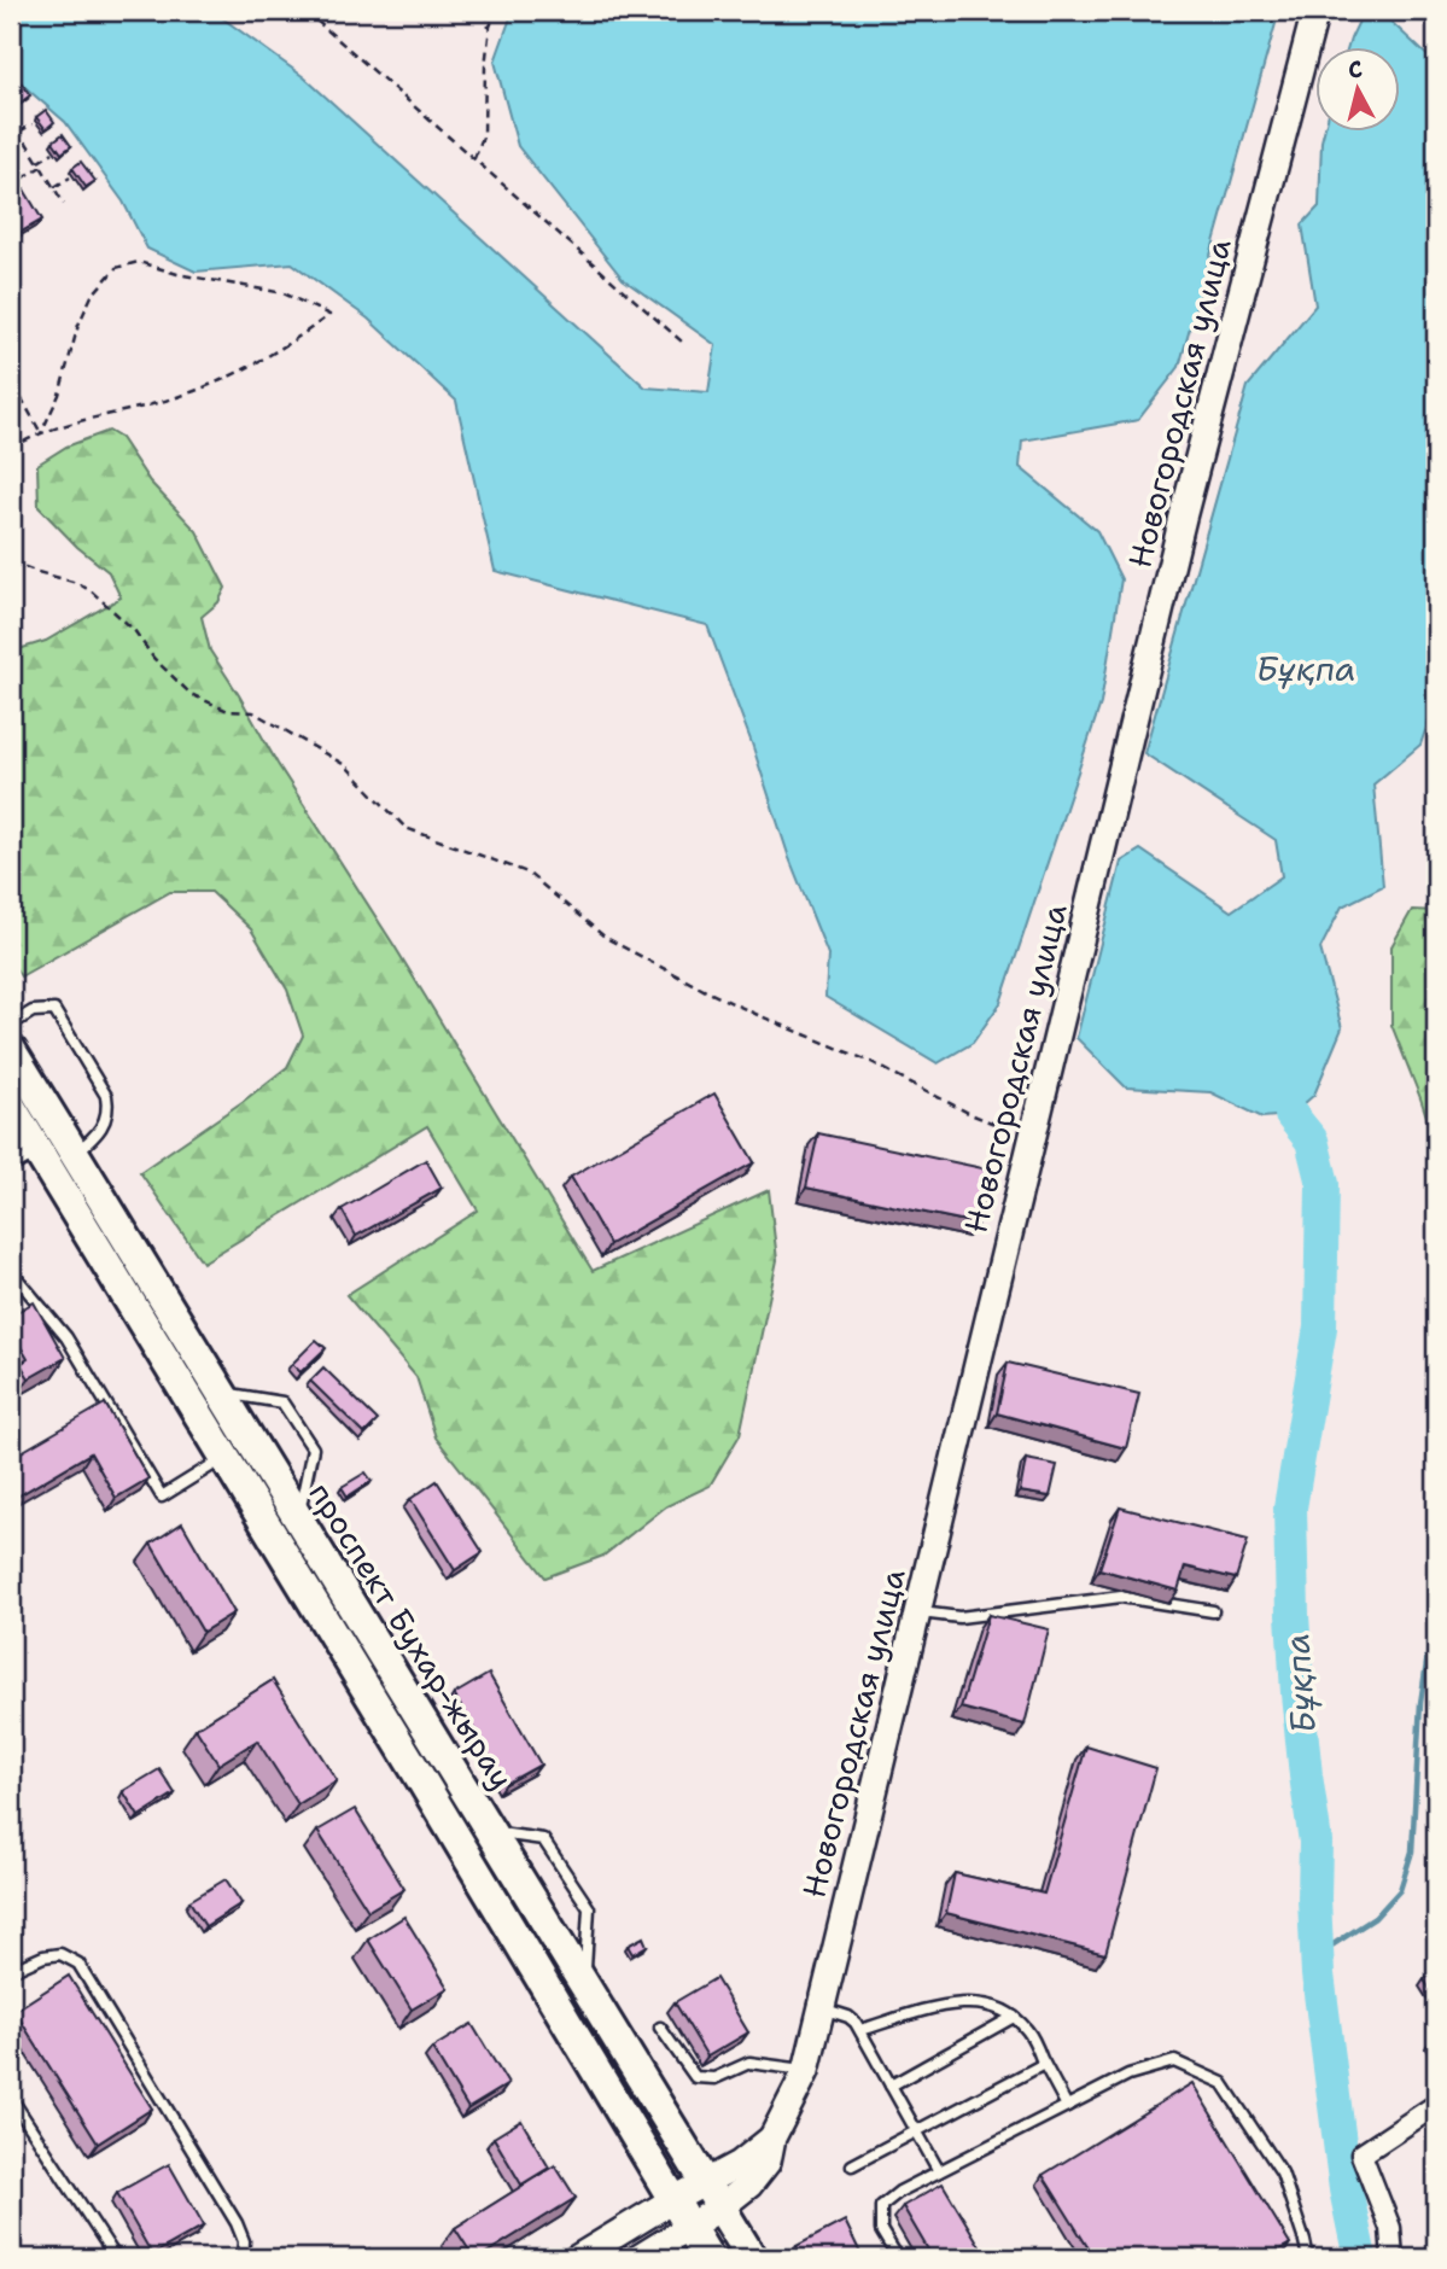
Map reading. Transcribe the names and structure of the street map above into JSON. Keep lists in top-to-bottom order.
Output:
{
  "streets": {
    "main road": ["проспект Бухар-жырау"],
    "street": ["Новогородская улица"]
  },
  "crossings": [
    ["Новогородская улица", "проспект Бухар-жырау"]
  ],
  "water": ["Бұқпа"],
  "north": "top"
}
